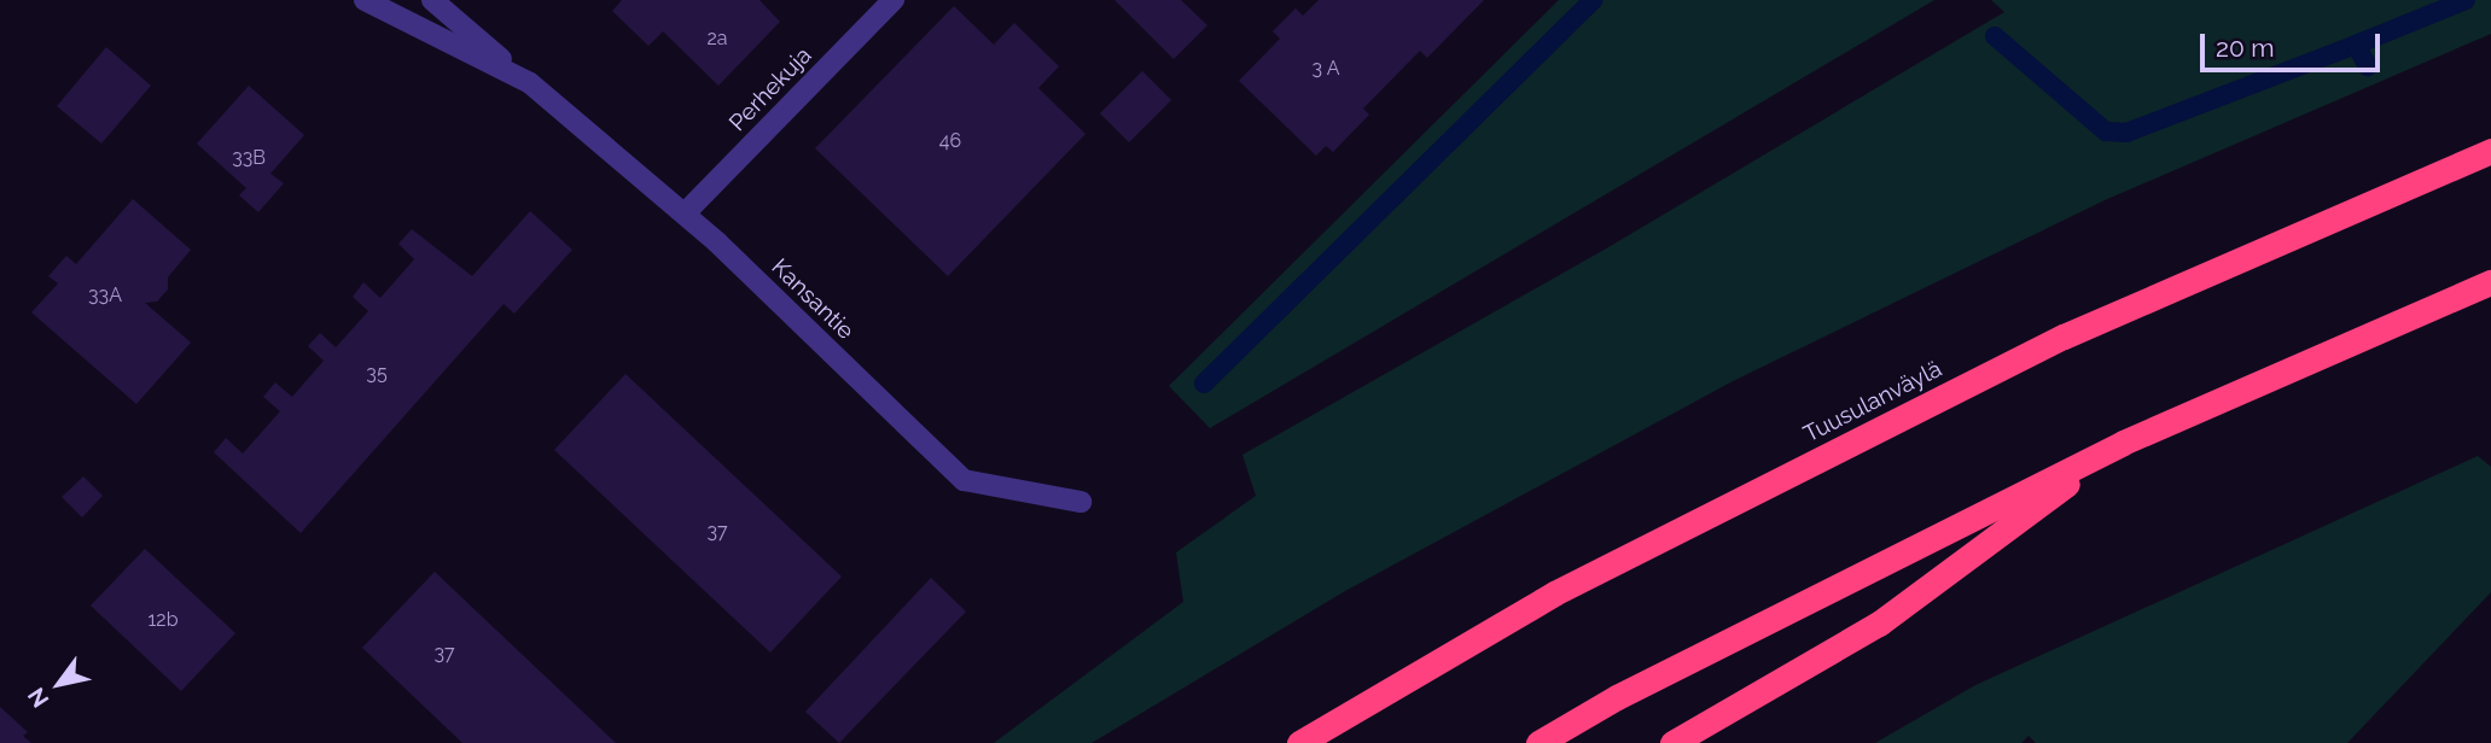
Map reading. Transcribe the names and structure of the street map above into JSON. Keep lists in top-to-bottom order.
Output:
{
  "streets": {
    "highway": ["Tuusulanväylä"],
    "street": ["Perhekuja", "Kansantie"]
  },
  "crossings": [
    ["Perhekuja", "Kansantie"]
  ],
  "house_numbers": [
    "2a",
    "3 A",
    "46",
    "33B",
    "33A",
    "35",
    "37",
    "12b",
    "37"
  ],
  "scale_bar": "20 m",
  "north": "bottom left"
}
